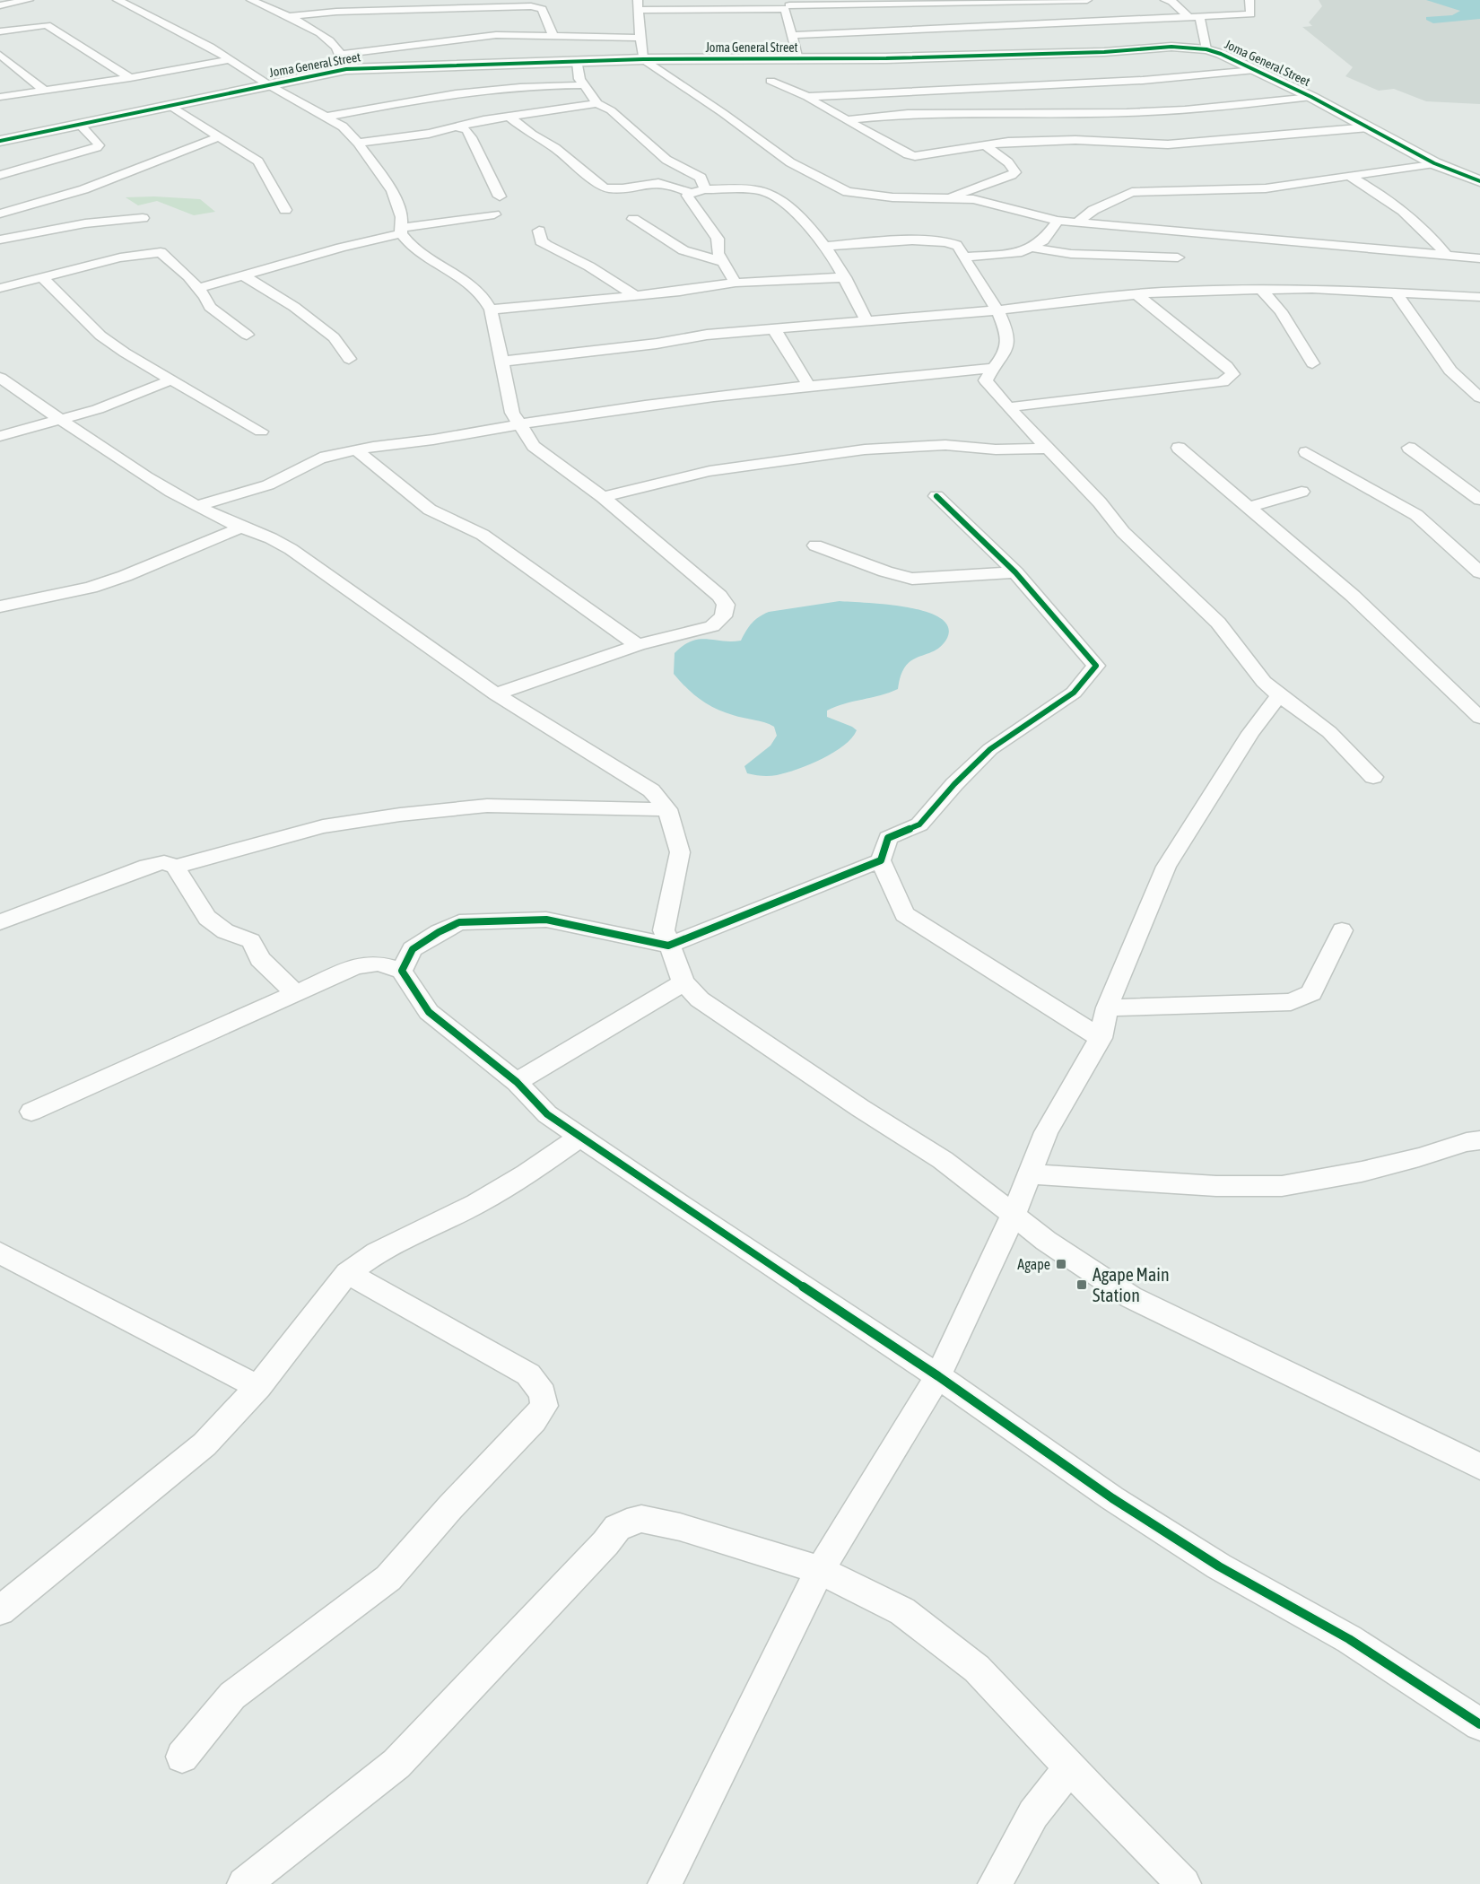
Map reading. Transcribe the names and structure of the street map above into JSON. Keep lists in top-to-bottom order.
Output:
{
  "streets": {
    "street": ["Joma General Street"]
  },
  "places": {
    "transit": ["Agape", "Agape Main Station"]
  }
}
